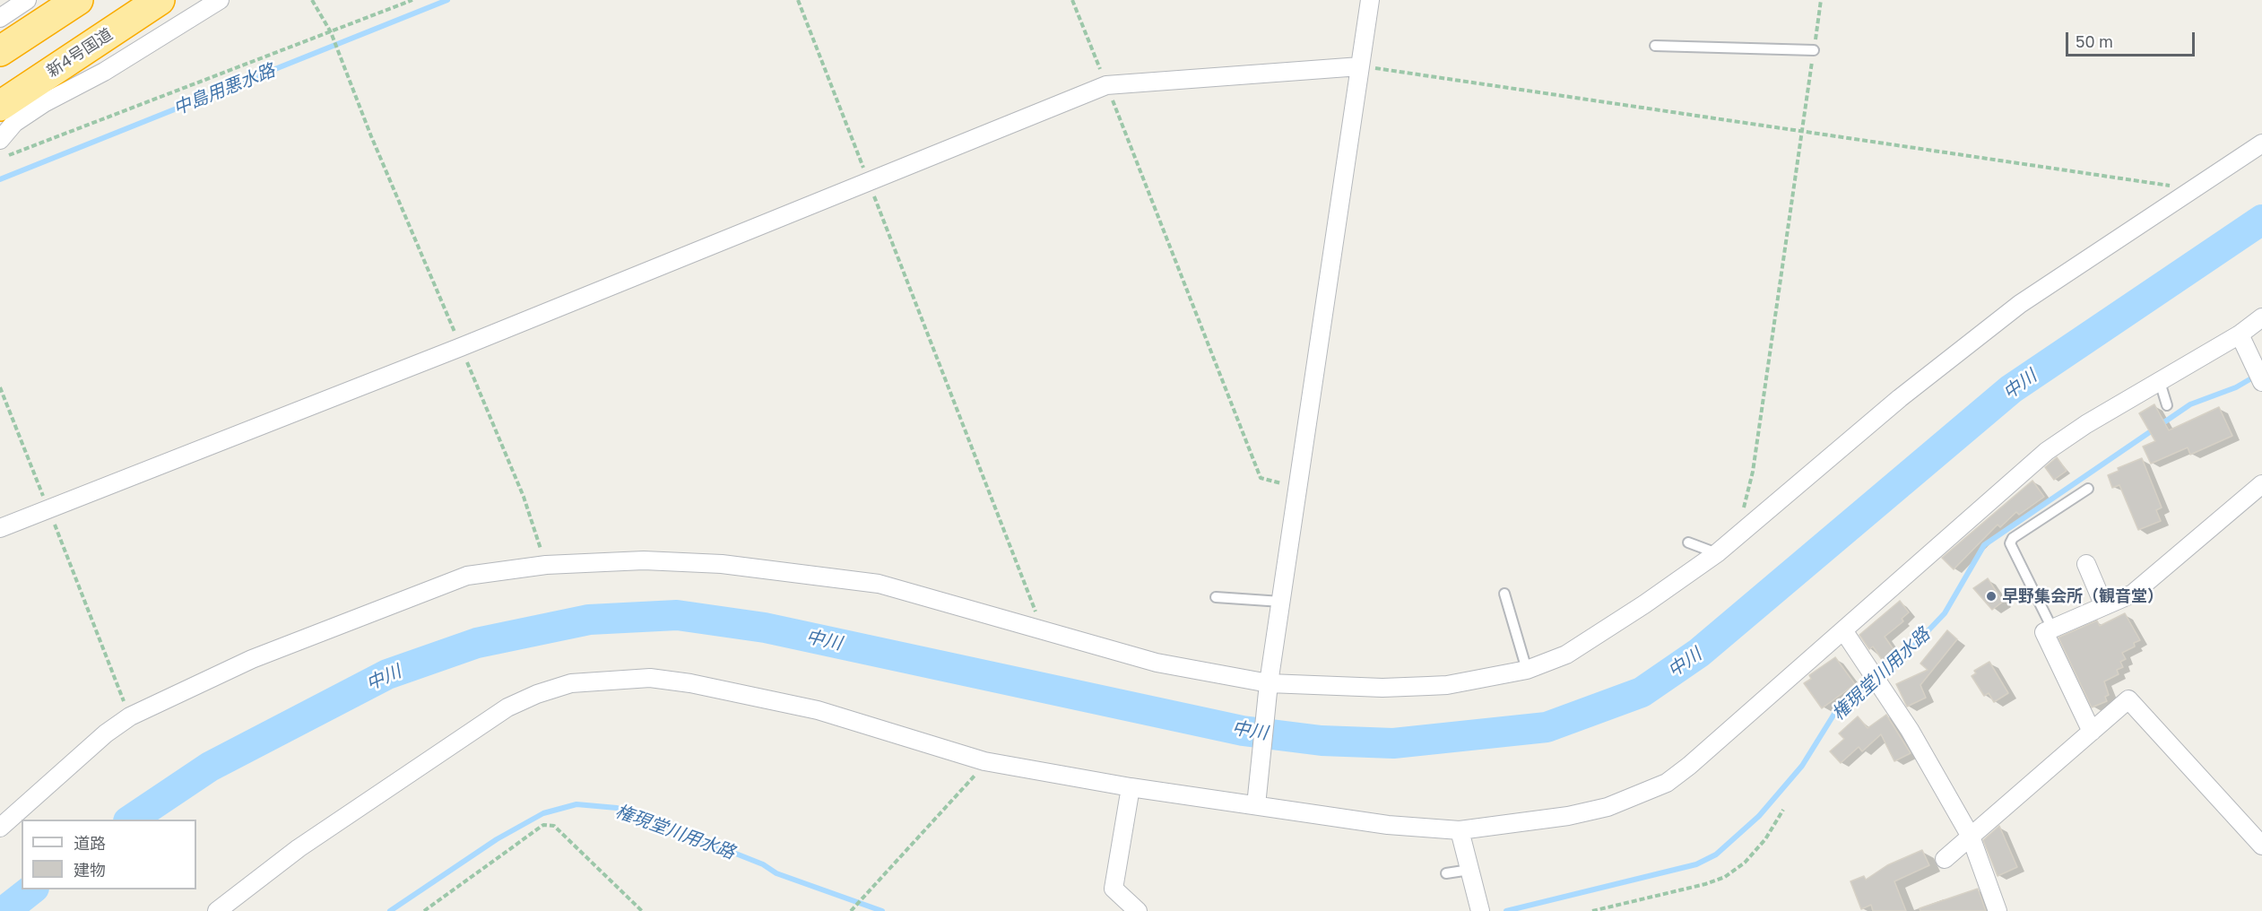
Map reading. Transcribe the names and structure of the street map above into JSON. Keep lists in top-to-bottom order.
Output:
{
  "streets": {
    "highway": ["新4号国道"]
  },
  "water": ["中島用悪水路", "中川", "権現堂川用水路"],
  "places": ["早野集会所（観音堂）"],
  "legend": ["道路", "建物"],
  "scale_bar": "50 m"
}
